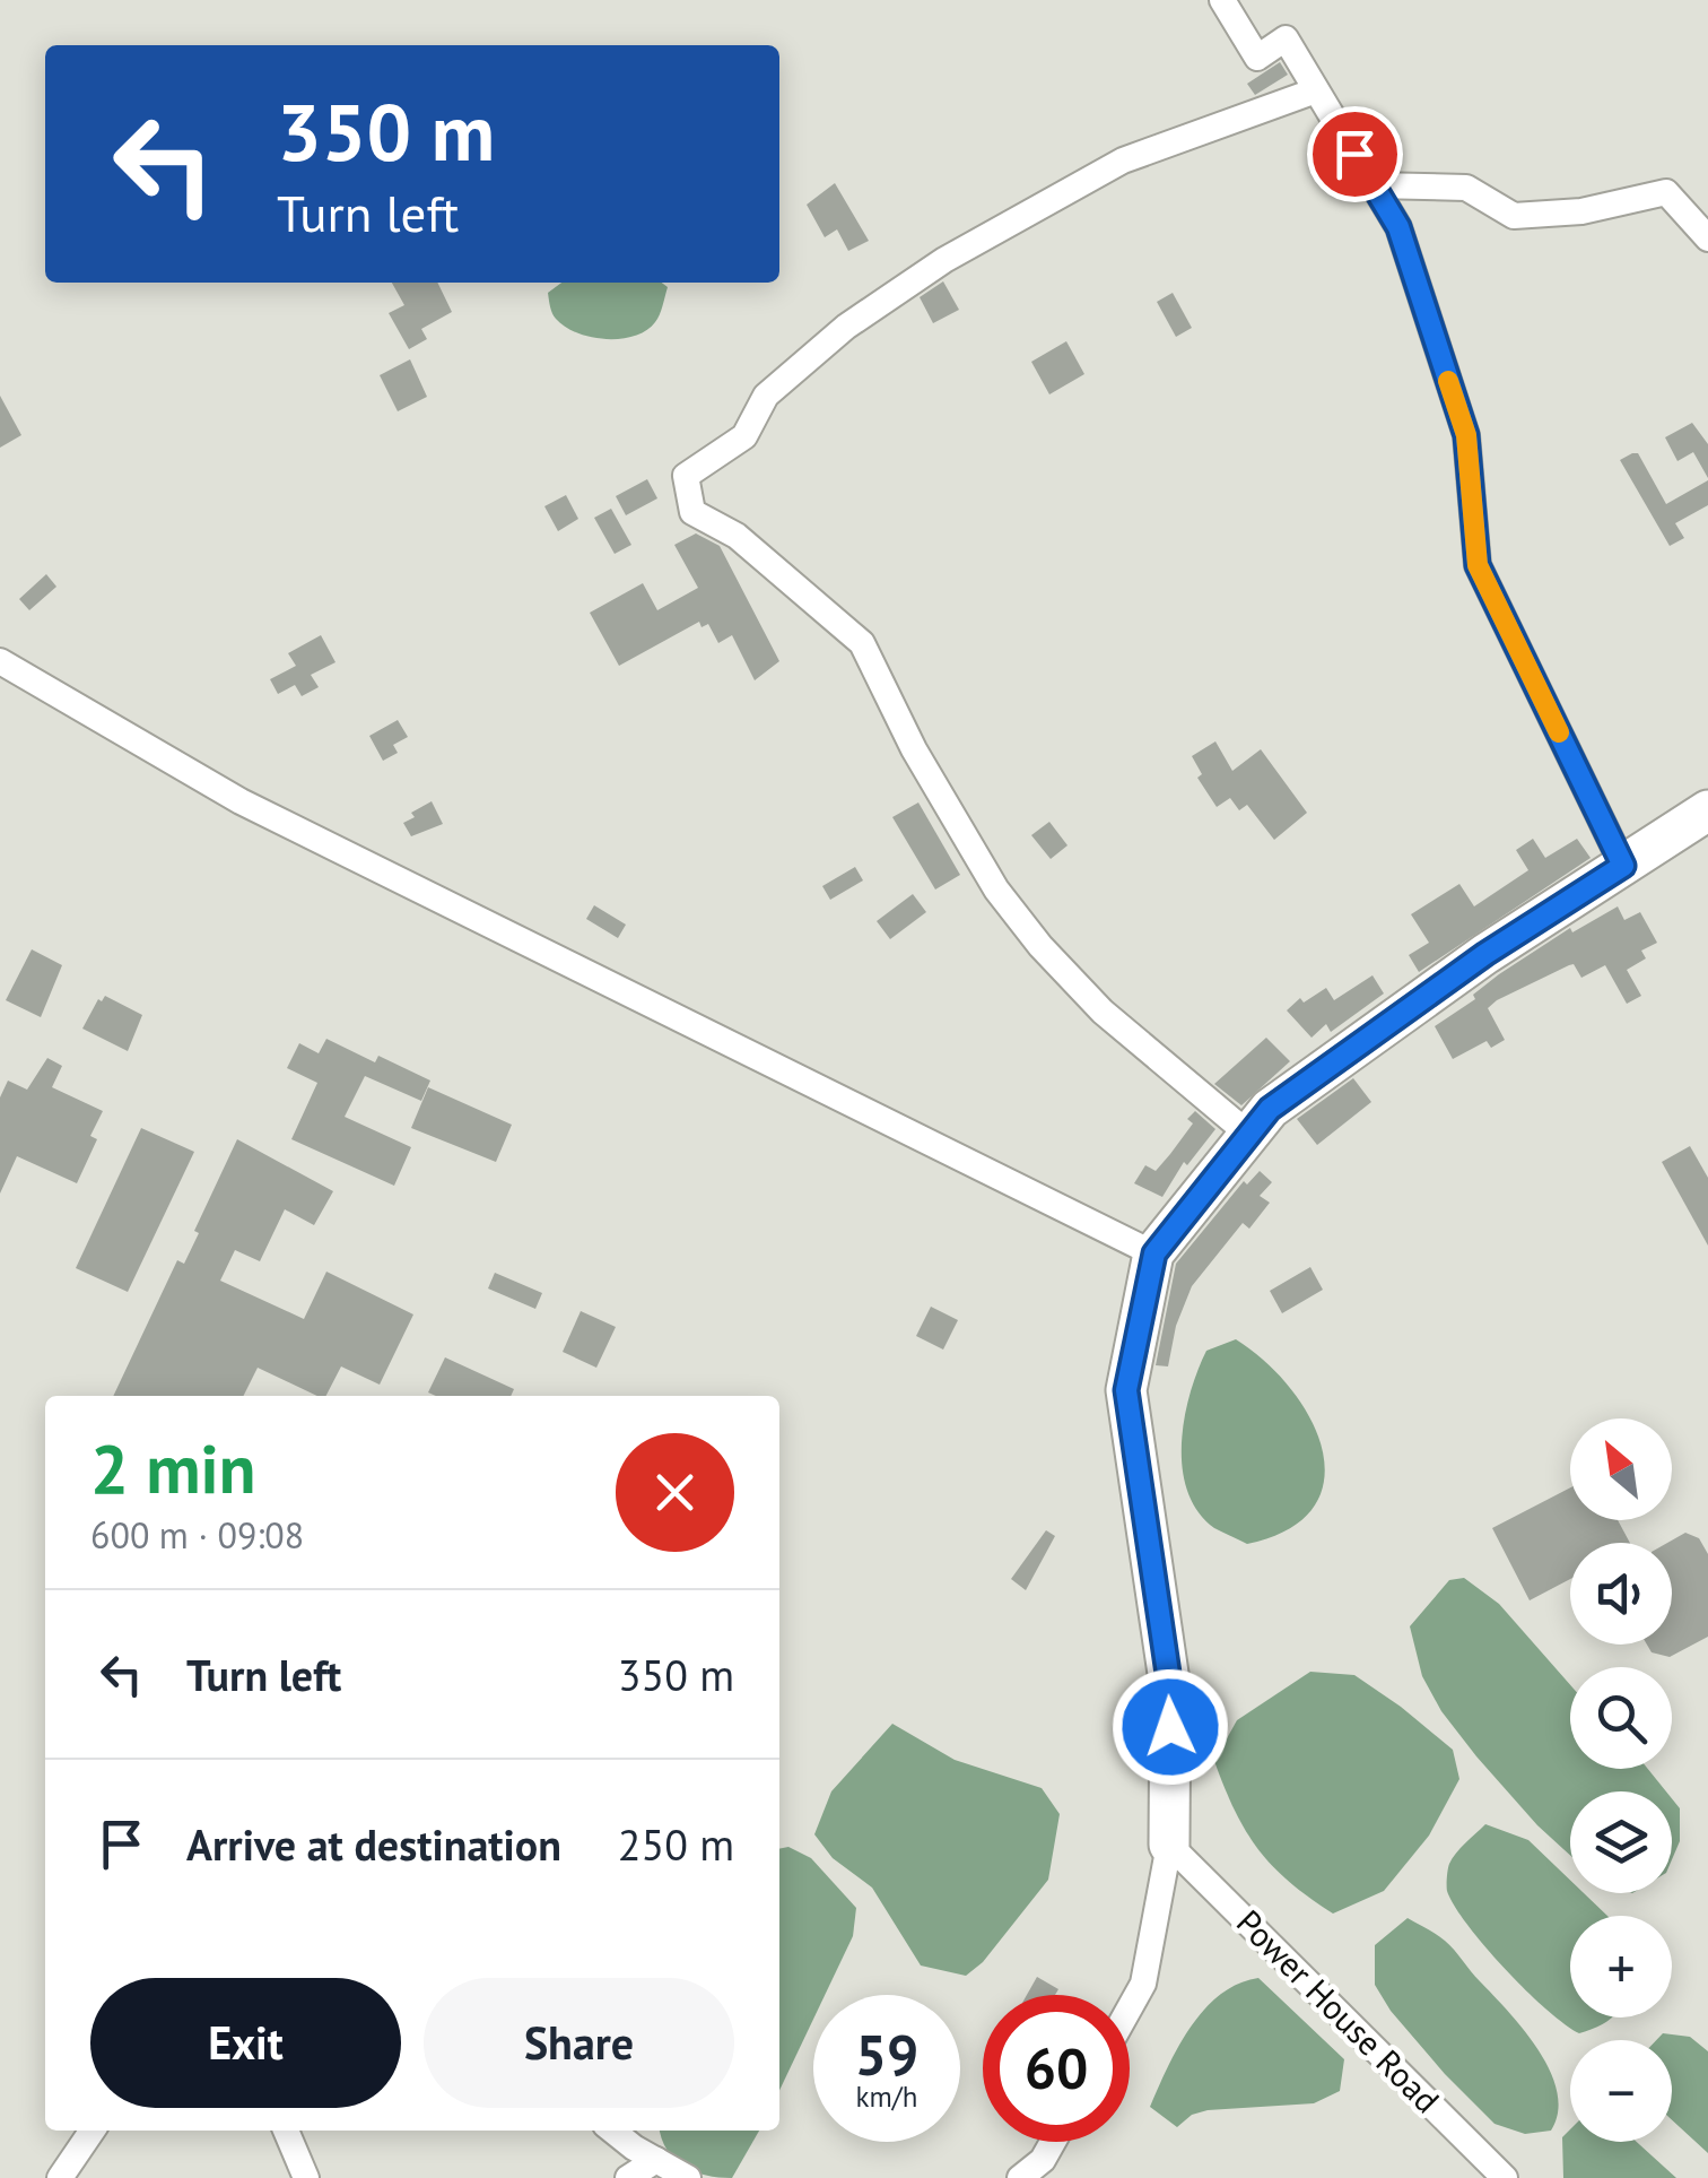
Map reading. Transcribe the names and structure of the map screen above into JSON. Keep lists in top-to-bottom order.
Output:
{
  "streets": {
    "street": ["Power House Road"]
  },
  "north": "top left",
  "page": {
    "turn": ["350 m", "Turn left"],
    "heading": ["2 min", "600 m · 09:08"],
    "map_buttons": ["+", "−"],
    "list": [
      {
        "name": "Turn left",
        "value": "350 m"
      },
      {
        "name": "Arrive at destination",
        "value": "250 m"
      }
    ],
    "buttons": ["Exit", "Share"],
    "speed": "59 km/h",
    "limit": "60"
  }
}
